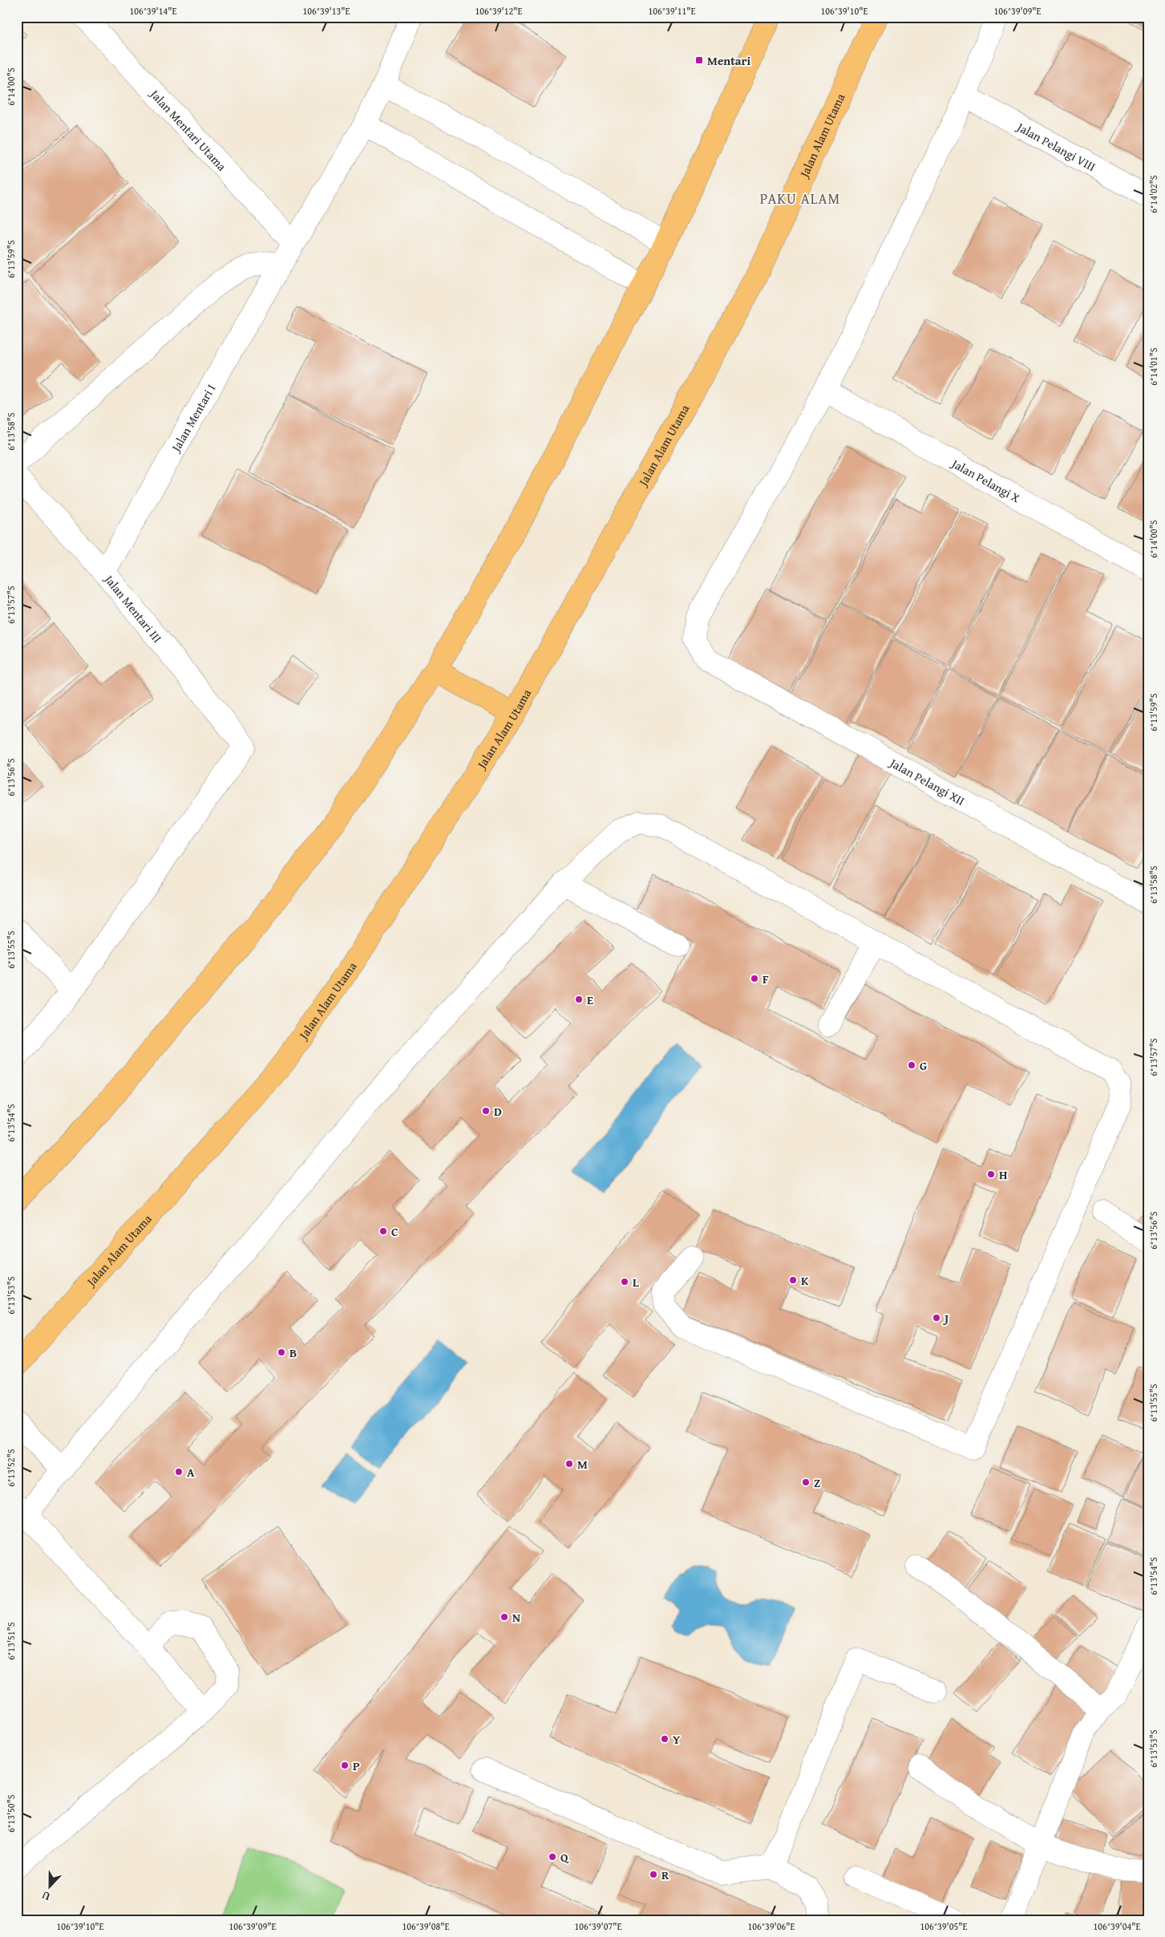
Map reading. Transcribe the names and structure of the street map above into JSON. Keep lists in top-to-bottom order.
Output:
{
  "streets": {
    "main road": ["Jalan Alam Utama"],
    "street": [
      "Jalan Mentari Utama",
      "Jalan Pelangi VIII",
      "Jalan Mentari I",
      "Jalan Pelangi X",
      "Jalan Mentari III",
      "Jalan Pelangi XII"
    ]
  },
  "crossings": [
    ["Jalan Mentari Utama", "Jalan Mentari I"],
    ["Jalan Mentari I", "Jalan Mentari III"],
    ["Jalan Pelangi X", "Jalan Pelangi XII"]
  ],
  "districts": ["PAKU ALAM"],
  "places": {
    "transit": ["Mentari"],
    "other": [
      "F",
      "E",
      "G",
      "D",
      "H",
      "C",
      "K",
      "L",
      "J",
      "B",
      "M",
      "A",
      "Z",
      "N",
      "Y",
      "P",
      "Q",
      "R"
    ]
  },
  "north": "bottom",
  "coordinates": [
    "106°39'14\"E",
    "106°39'13\"E",
    "106°39'12\"E",
    "106°39'11\"E",
    "106°39'10\"E",
    "106°39'09\"E",
    "6°14'00\"S",
    "6°14'02\"S",
    "6°13'59\"S",
    "6°14'01\"S",
    "6°13'58\"S",
    "6°13'57\"S",
    "6°13'56\"S",
    "6°13'55\"S",
    "6°13'54\"S",
    "6°13'53\"S",
    "6°13'52\"S",
    "6°13'51\"S",
    "6°13'50\"S",
    "106°39'08\"E",
    "106°39'07\"E",
    "106°39'06\"E",
    "106°39'05\"E",
    "106°39'04\"E"
  ]
}
